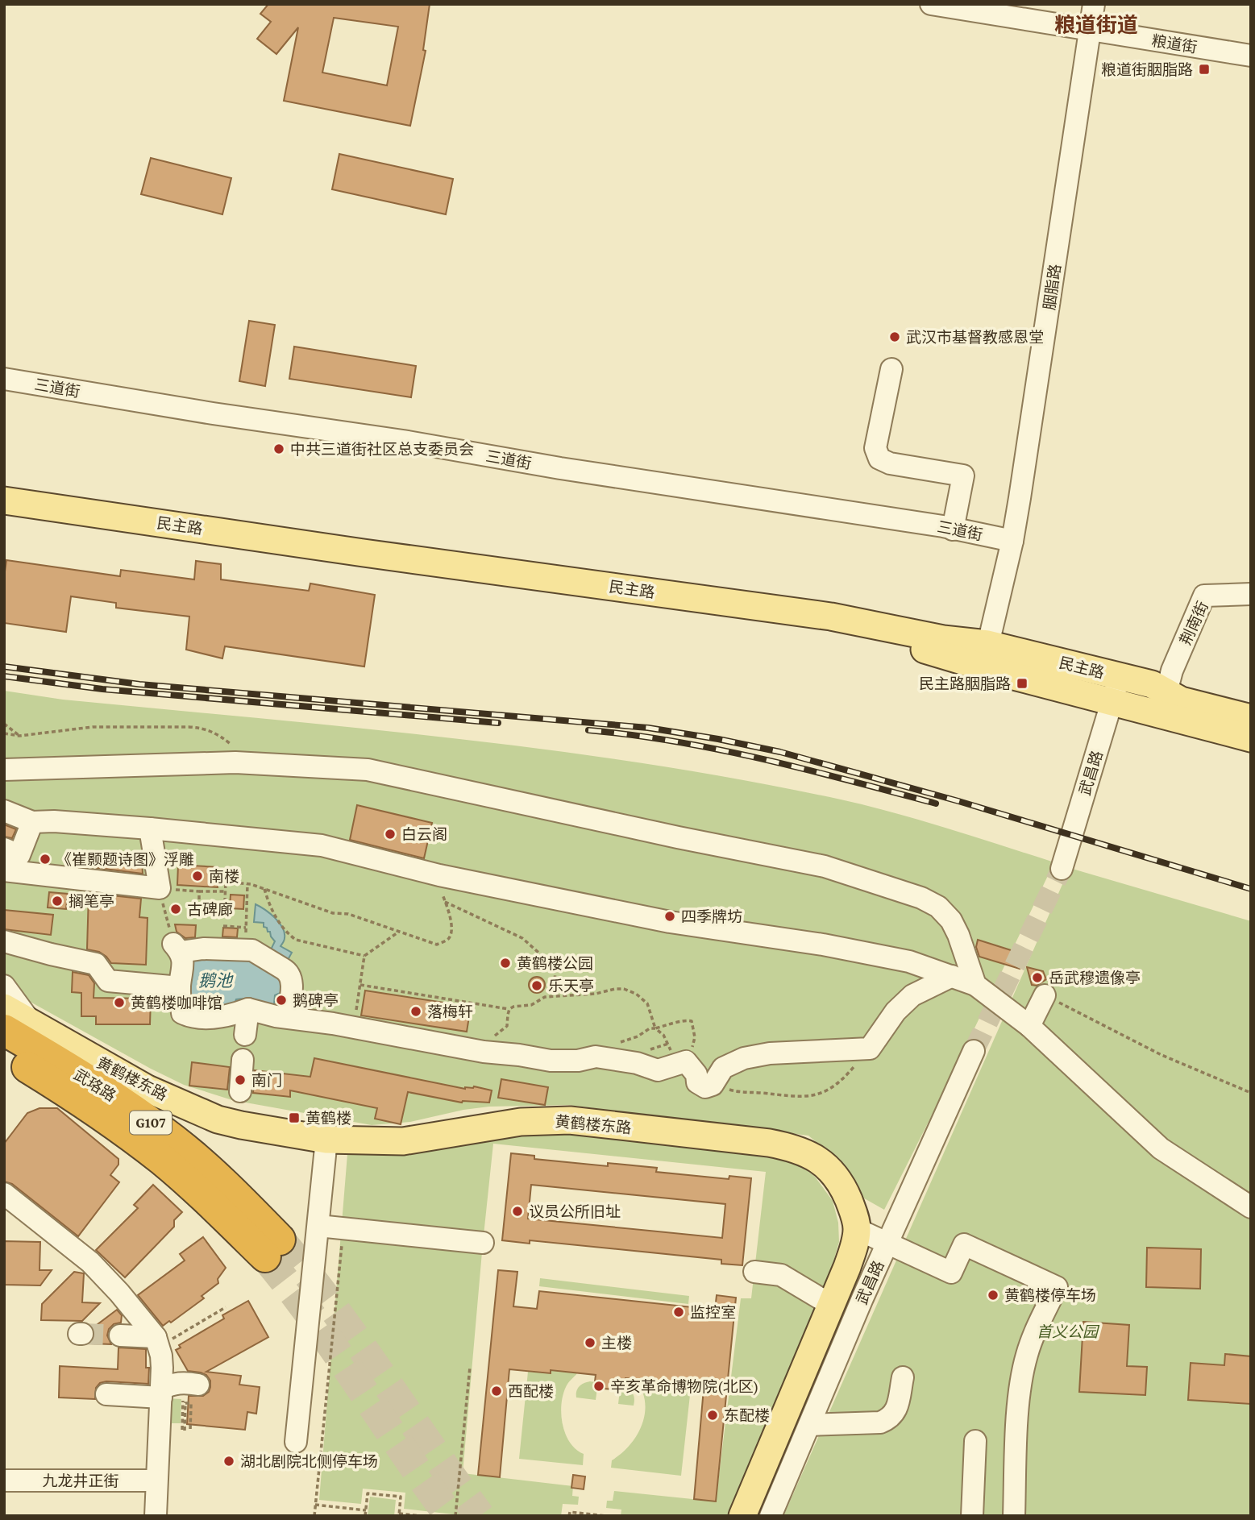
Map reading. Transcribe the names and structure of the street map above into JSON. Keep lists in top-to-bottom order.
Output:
{
  "streets": {
    "highway": ["武珞路", "G107"],
    "main road": ["民主路", "黄鹤楼东路"],
    "street": [
      "粮道街",
      "胭脂路",
      "三道街",
      "荆南街",
      "武昌路",
      "九龙井正街"
    ]
  },
  "crossings": [
    ["粮道街", "胭脂路"],
    ["胭脂路", "三道街"],
    ["胭脂路", "民主路"],
    ["民主路", "荆南街"],
    ["民主路", "武昌路"],
    ["黄鹤楼东路", "武珞路"]
  ],
  "districts": ["粮道街道"],
  "water": ["鹅池"],
  "parks": ["首义公园"],
  "places": {
    "transit": ["粮道街胭脂路", "民主路胭脂路", "黄鹤楼"],
    "other": [
      "武汉市基督教感恩堂",
      "中共三道街社区总支委员会",
      "白云阁",
      "《崔颢题诗图》浮雕",
      "南楼",
      "搁笔亭",
      "古碑廊",
      "四季牌坊",
      "黄鹤楼公园",
      "岳武穆遗像亭",
      "乐天亭",
      "鹅碑亭",
      "黄鹤楼咖啡馆",
      "落梅轩",
      "南门",
      "议员公所旧址",
      "黄鹤楼停车场",
      "监控室",
      "主楼",
      "辛亥革命博物院(北区)",
      "西配楼",
      "东配楼",
      "湖北剧院北侧停车场"
    ]
  }
}
